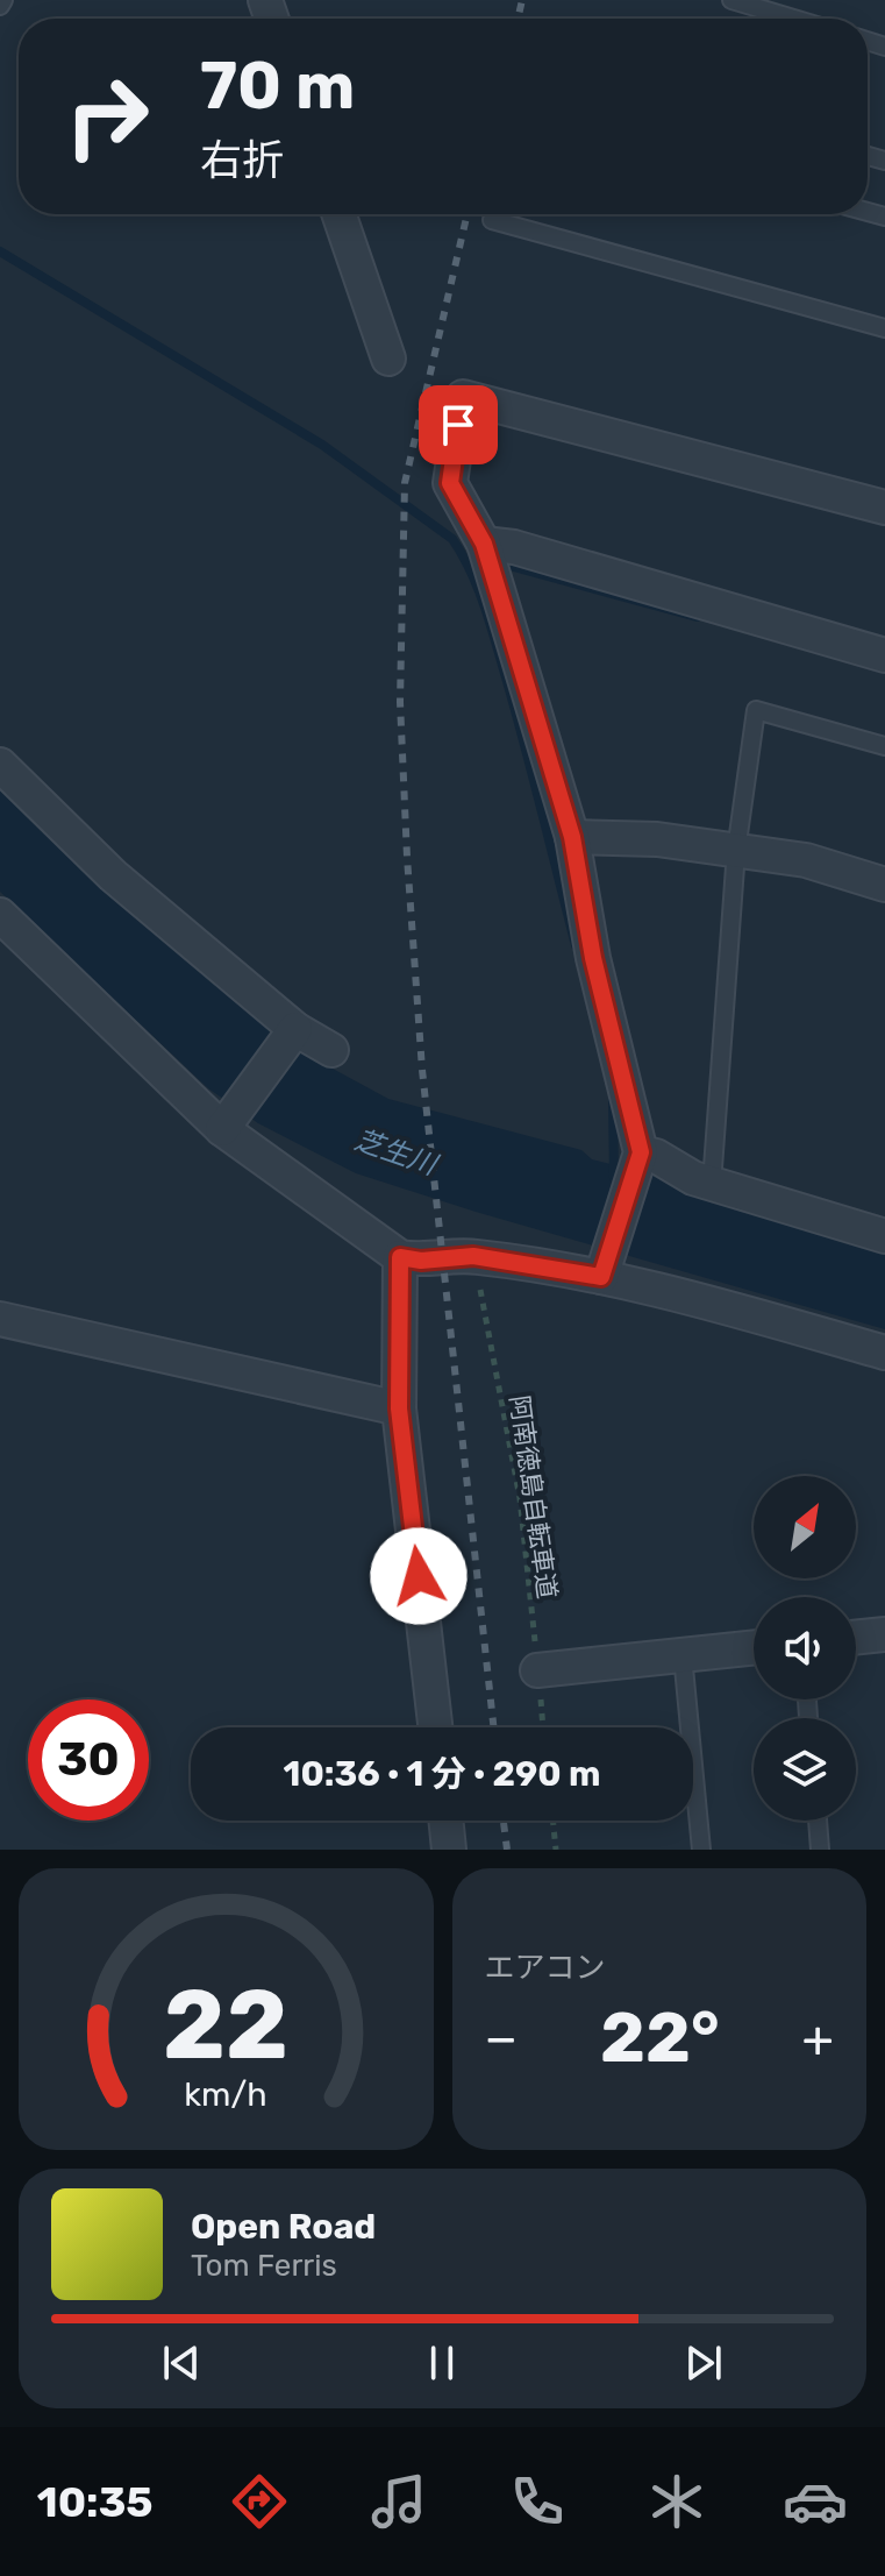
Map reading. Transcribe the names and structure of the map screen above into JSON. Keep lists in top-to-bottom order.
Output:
{
  "streets": {
    "path": ["阿南徳島自転車道"]
  },
  "water": ["芝生川"],
  "north": "top right",
  "page": {
    "turn": ["70 m", "右折"],
    "limit": "30",
    "trip": "10:36 · 1 分 · 290 m",
    "tile": "エアコン",
    "heat": ["−", "22°", "+"],
    "song": ["Open Road", "Tom Ferris"],
    "tabs": "10:35",
    "gauge": ["22", "km/h"]
  }
}
